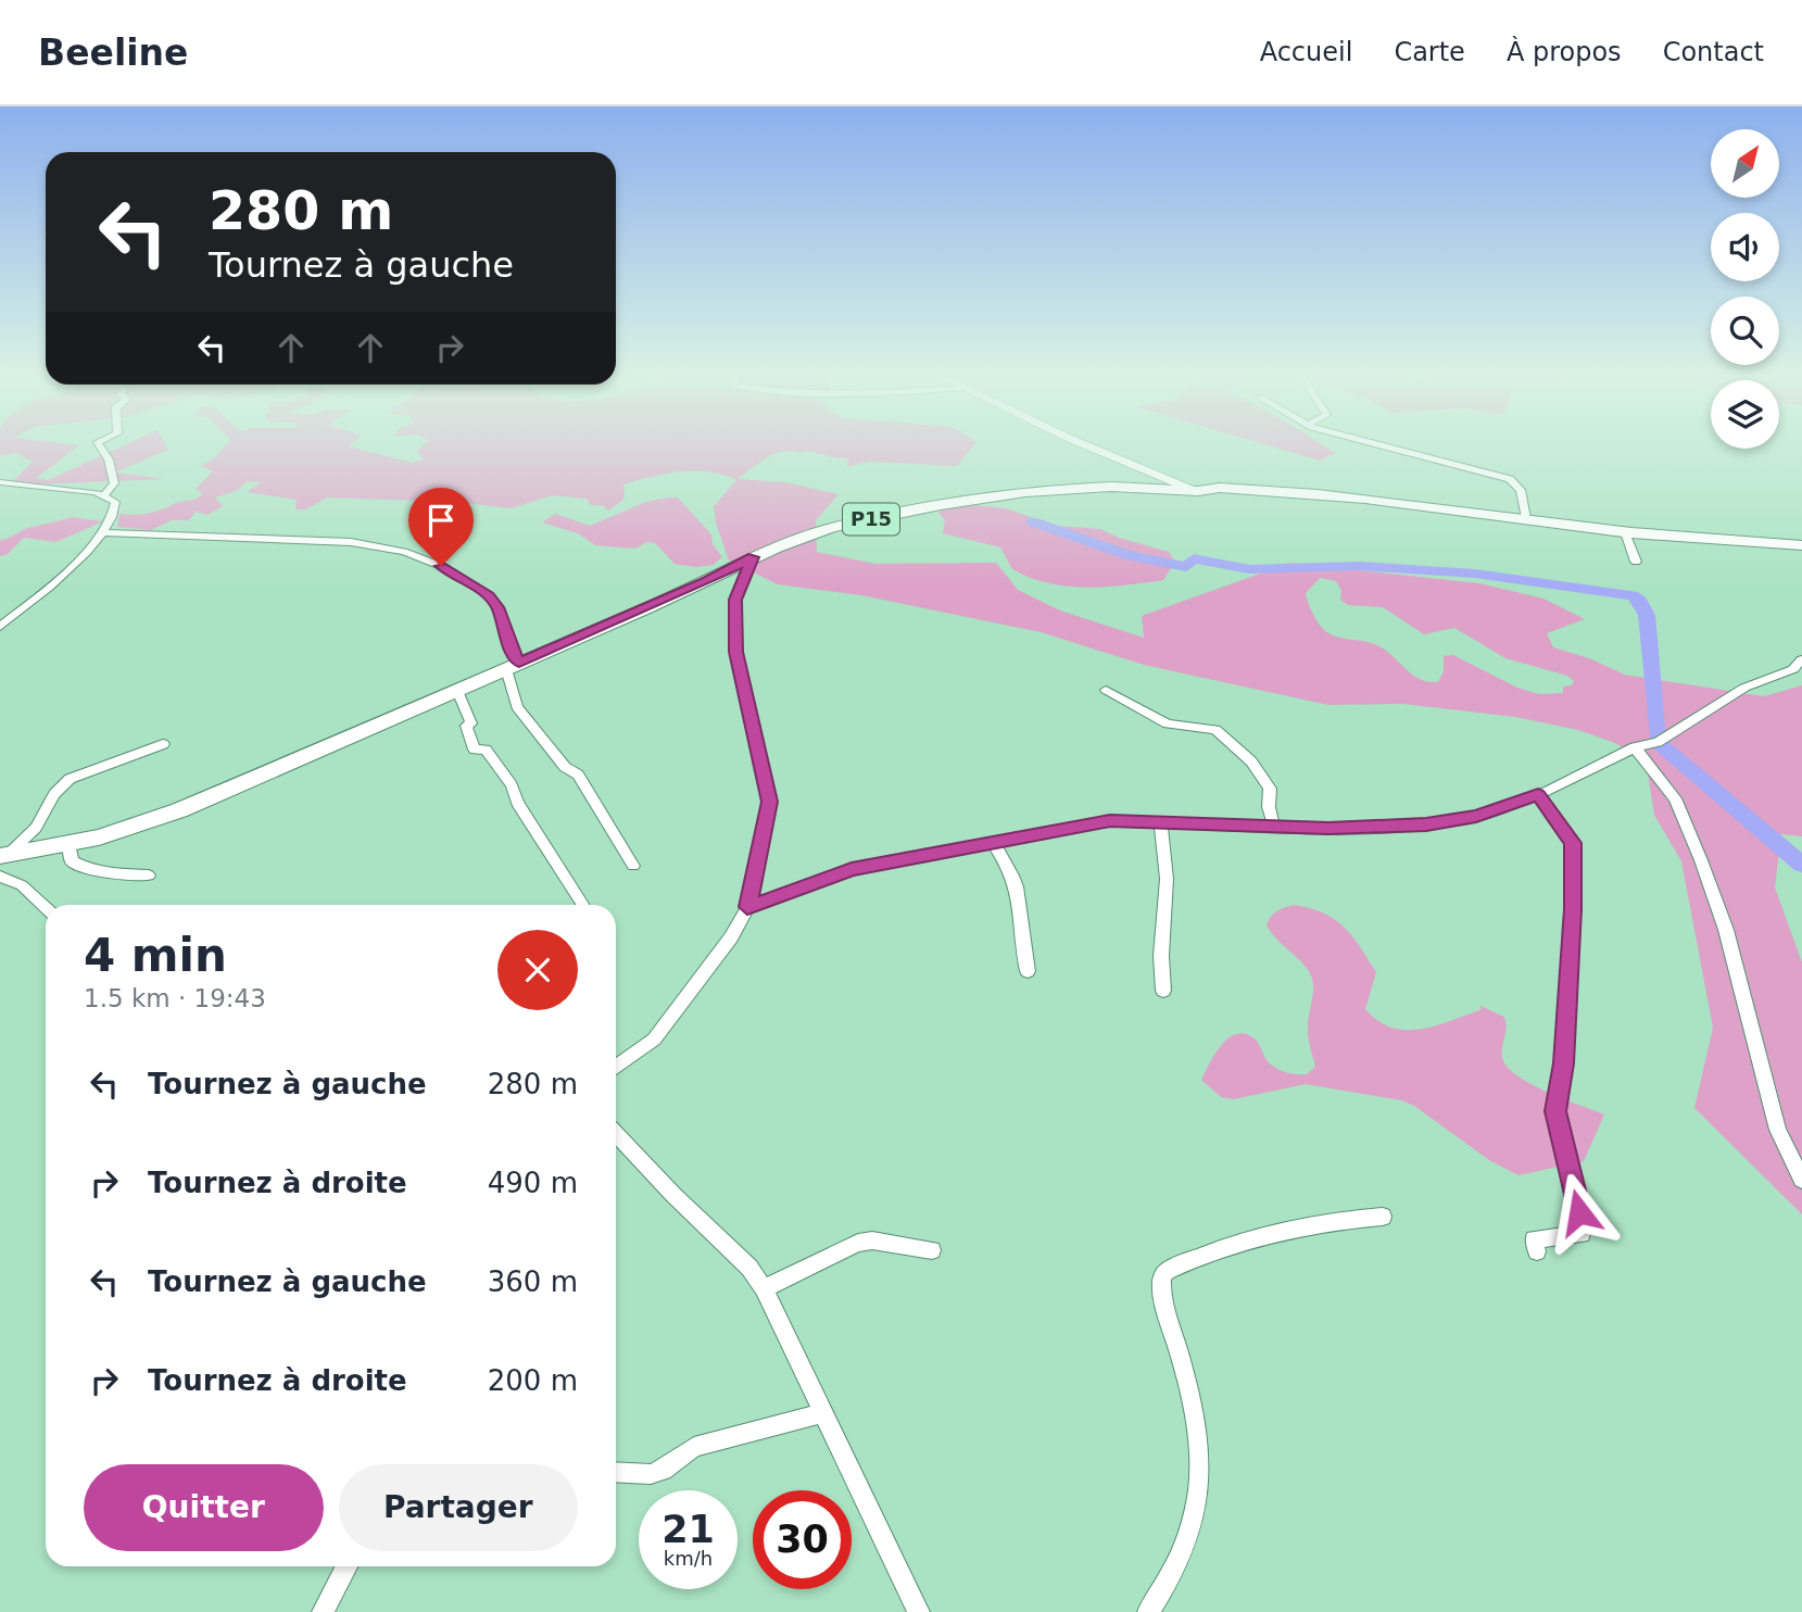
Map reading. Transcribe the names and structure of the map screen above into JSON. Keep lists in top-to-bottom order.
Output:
{
  "streets": {
    "main road": ["P15"]
  },
  "north": "top right",
  "page": {
    "header": "Beeline",
    "nav": [
      "Accueil",
      "Carte",
      "À propos",
      "Contact"
    ],
    "turn": ["280 m", "Tournez à gauche"],
    "heading": ["4 min", "1.5 km · 19:43"],
    "list": [
      {
        "name": "Tournez à gauche",
        "value": "280 m"
      },
      {
        "name": "Tournez à droite",
        "value": "490 m"
      },
      {
        "name": "Tournez à gauche",
        "value": "360 m"
      },
      {
        "name": "Tournez à droite",
        "value": "200 m"
      }
    ],
    "buttons": ["Quitter", "Partager"],
    "speed": "21 km/h",
    "limit": "30"
  }
}
